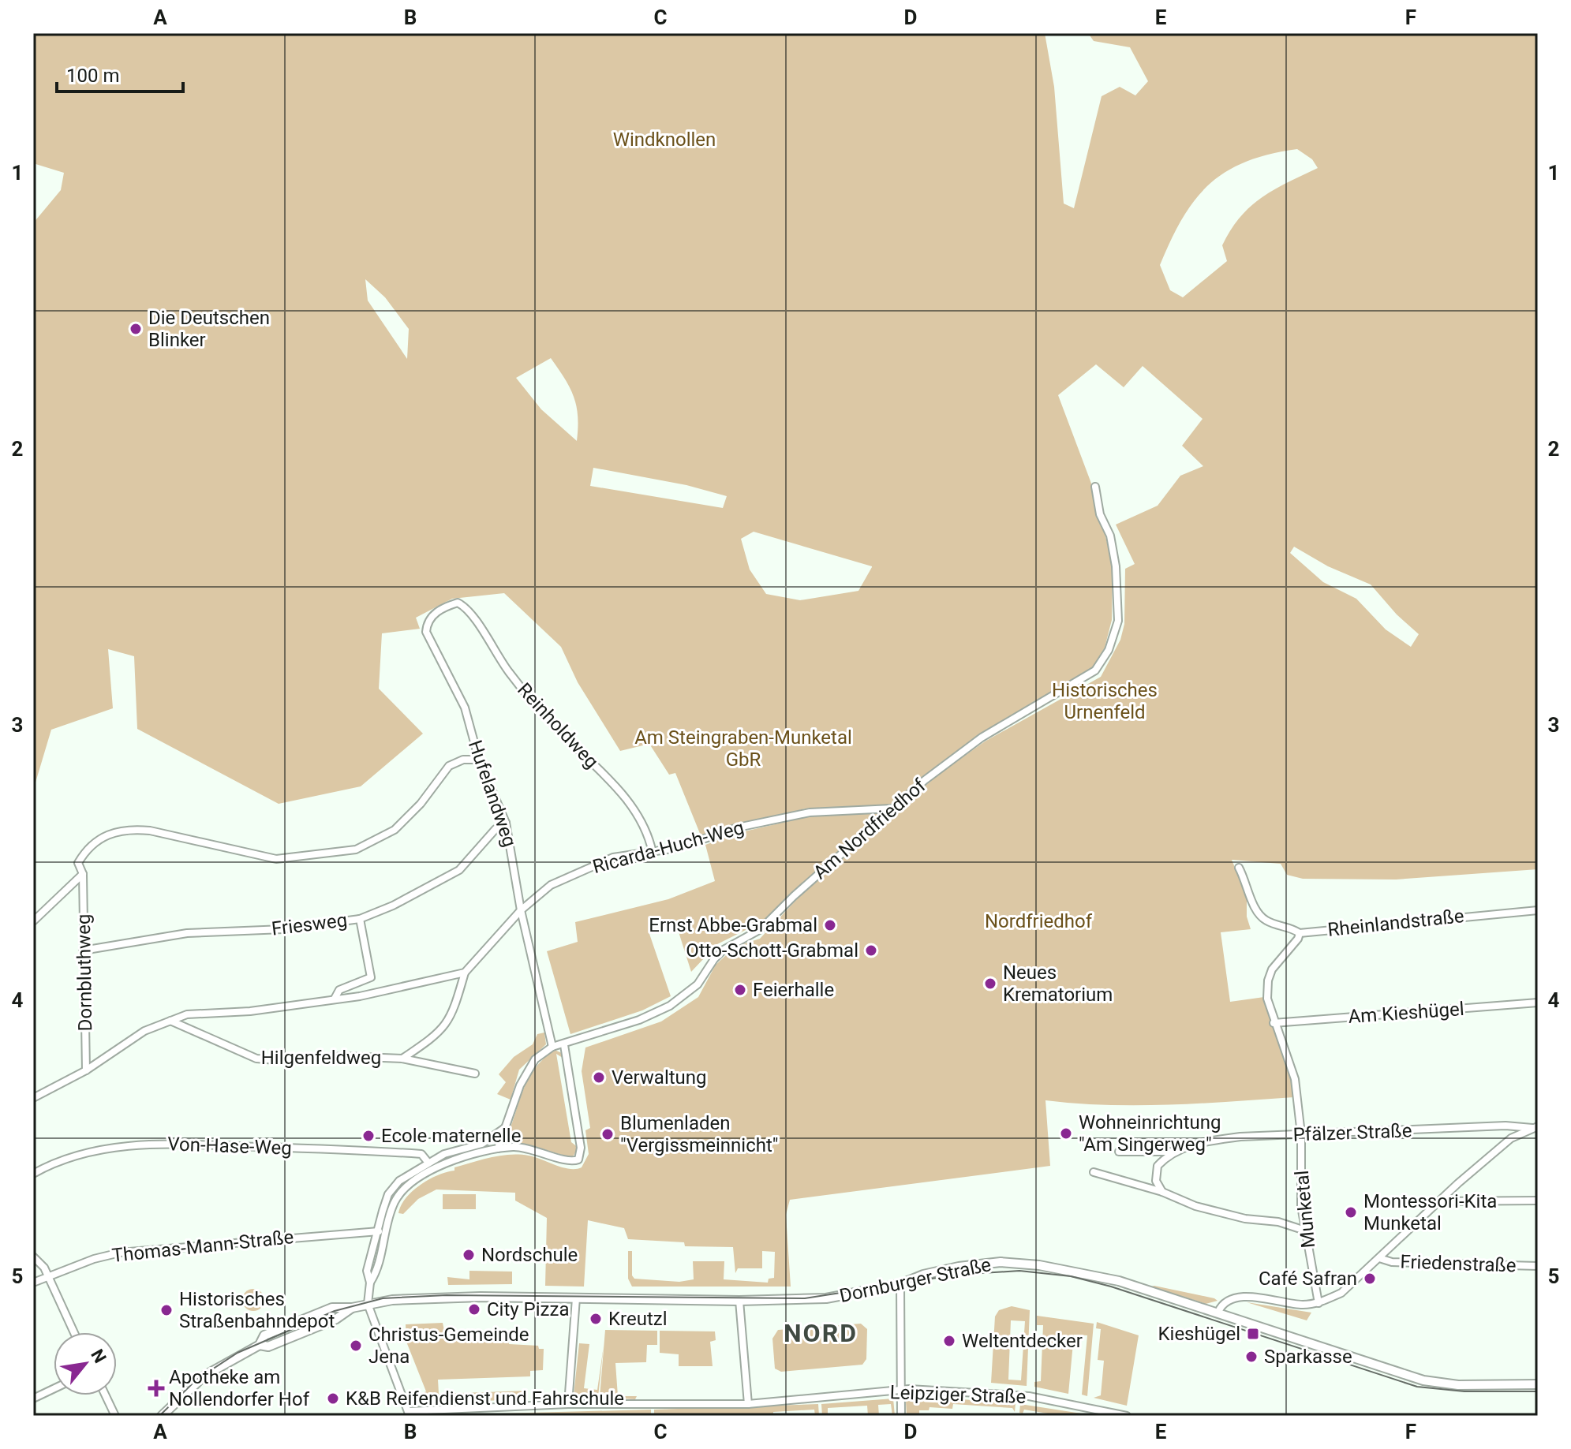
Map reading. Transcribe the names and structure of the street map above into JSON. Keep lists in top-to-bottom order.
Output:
{
  "streets": {
    "street": [
      "Reinholdweg",
      "Hufelandweg",
      "Am Nordfriedhof",
      "Ricarda-Huch-Weg",
      "Rheinlandstraße",
      "Friesweg",
      "Dornbluthweg",
      "Am Kieshügel",
      "Hilgenfeldweg",
      "Pfälzer Straße",
      "Von-Hase-Weg",
      "Munketal",
      "Thomas-Mann-Straße",
      "Friedenstraße",
      "Dornburger Straße",
      "Leipziger Straße"
    ]
  },
  "crossings": [
    ["Reinholdweg", "Hufelandweg"],
    ["Reinholdweg", "Ricarda-Huch-Weg"],
    ["Hufelandweg", "Ricarda-Huch-Weg"],
    ["Hufelandweg", "Friesweg"],
    ["Hufelandweg", "Dornbluthweg"],
    ["Am Nordfriedhof", "Ricarda-Huch-Weg"],
    ["Ricarda-Huch-Weg", "Hilgenfeldweg"],
    ["Rheinlandstraße", "Munketal"],
    ["Friesweg", "Dornbluthweg"],
    ["Am Kieshügel", "Munketal"],
    ["Pfälzer Straße", "Munketal"]
  ],
  "districts": ["NORD"],
  "parks": [
    "Windknollen",
    "Historisches Urnenfeld",
    "Am Steingraben-Munketal GbR",
    "Nordfriedhof"
  ],
  "places": {
    "other": [
      "Die Deutschen Blinker",
      "Ernst Abbe-Grabmal",
      "Otto-Schott-Grabmal",
      "Neues Krematorium",
      "Feierhalle",
      "Verwaltung",
      "Wohneinrichtung \"Am Singerweg\"",
      "Blumenladen \"Vergissmeinnicht\"",
      "Ecole maternelle",
      "Montessori-Kita Munketal",
      "Nordschule",
      "Café Safran",
      "City Pizza",
      "Historisches Straßenbahndepot",
      "Kreutzl",
      "Weltentdecker",
      "Christus-Gemeinde Jena",
      "Sparkasse",
      "K&B Reifendienst und Fahrschule"
    ],
    "transit": ["Kieshügel"],
    "health": ["Apotheke am Nollendorfer Hof"]
  },
  "scale_bar": "100 m",
  "north": "top right",
  "grid": {
    "columns": [
      "A",
      "B",
      "C",
      "D",
      "E",
      "F"
    ],
    "rows": [
      "1",
      "2",
      "3",
      "4",
      "5"
    ]
  }
}
